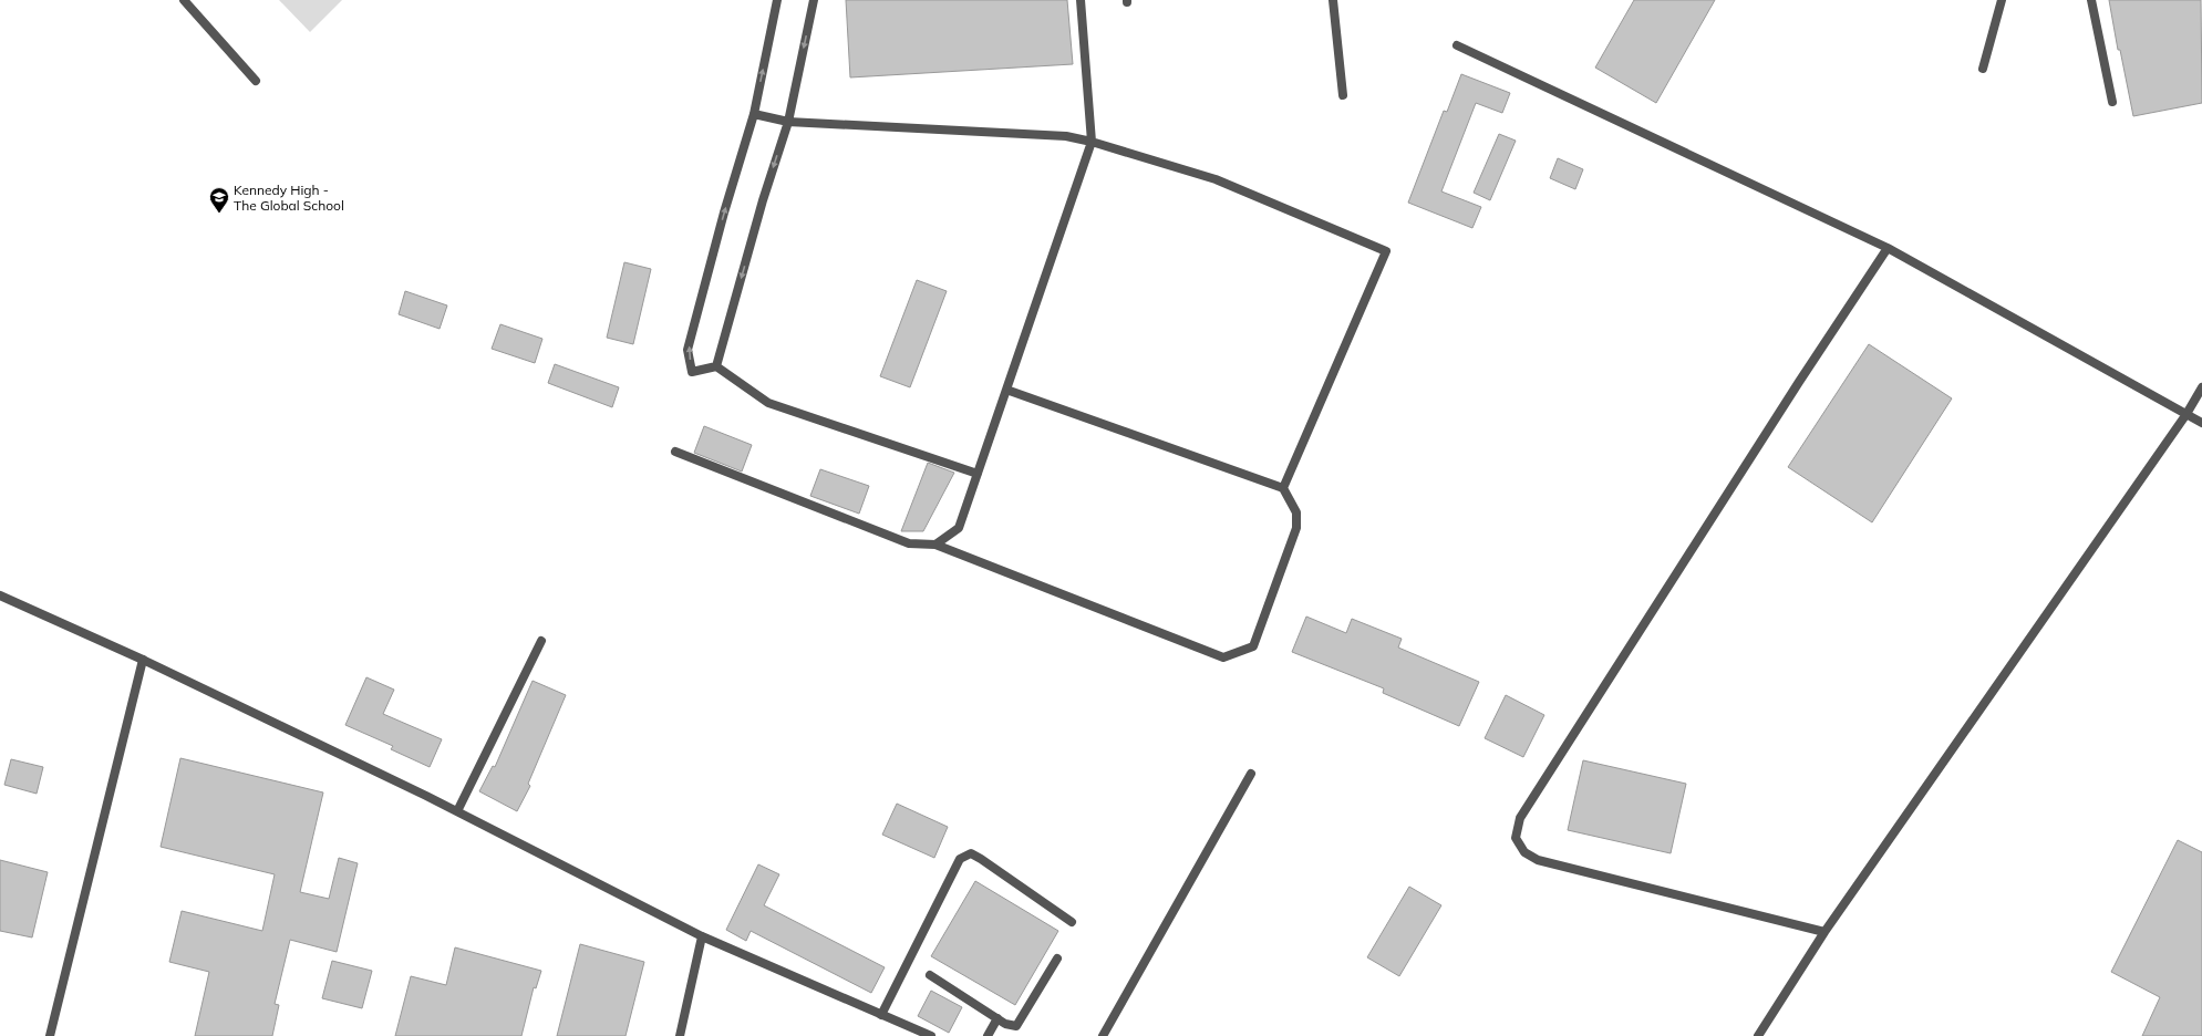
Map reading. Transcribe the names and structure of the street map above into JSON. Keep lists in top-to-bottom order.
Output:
{
  "places": {
    "school or university": ["Kennedy High - The Global School"]
  }
}
